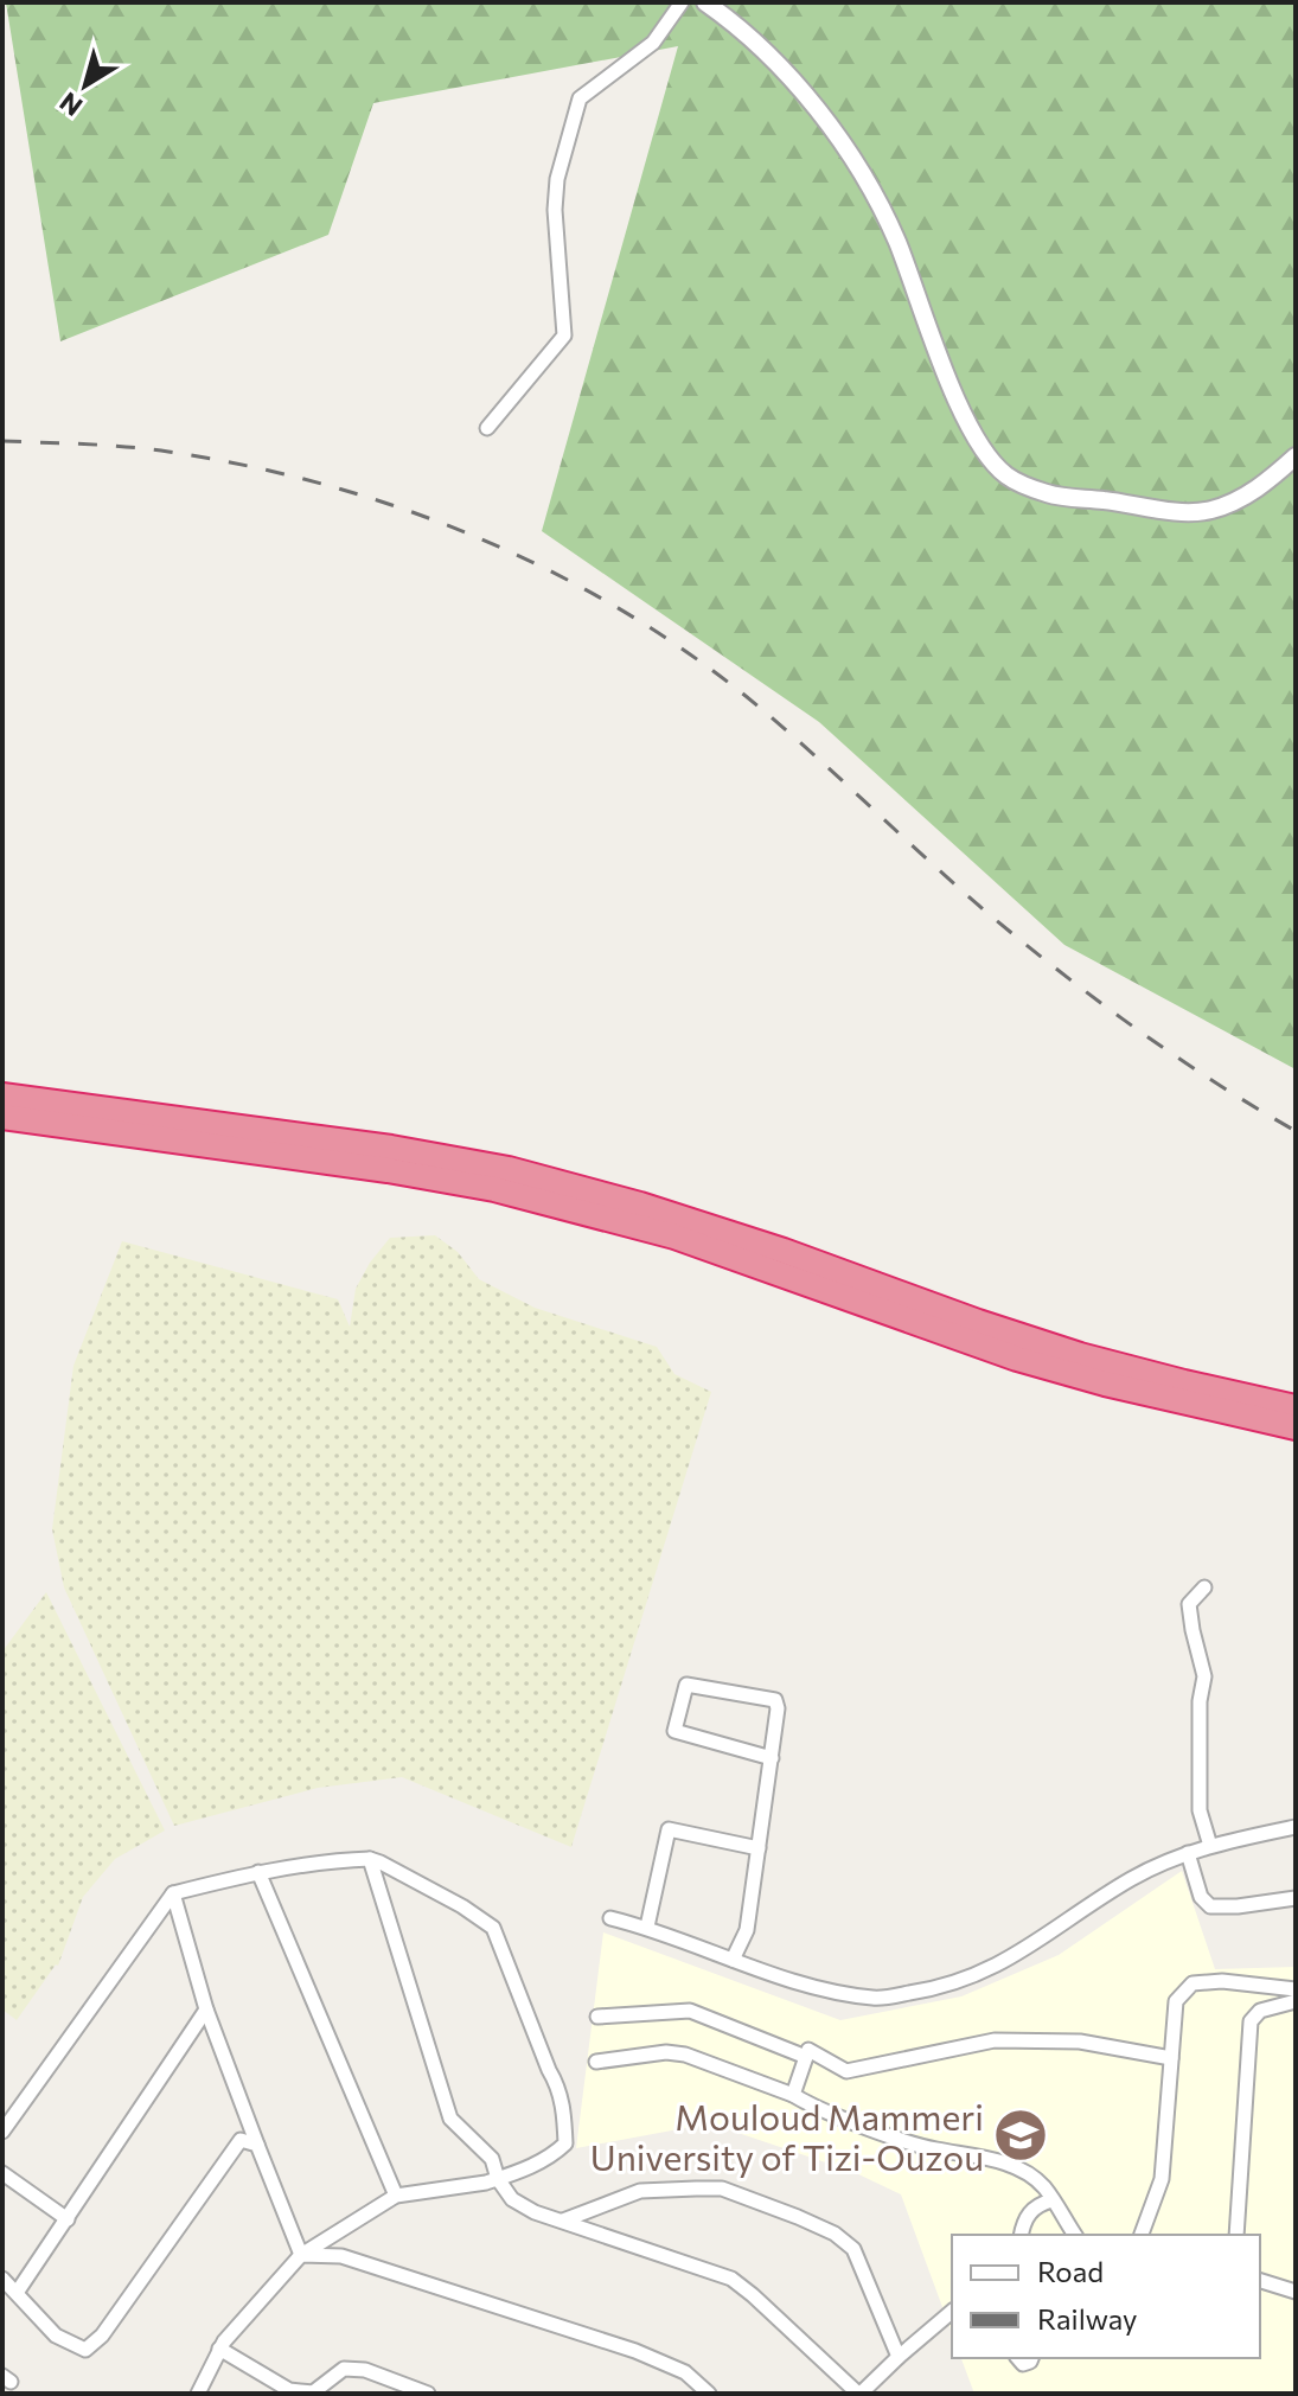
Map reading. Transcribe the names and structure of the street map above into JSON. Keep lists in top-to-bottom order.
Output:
{
  "places": {
    "school or university": ["Mouloud Mammeri University of Tizi-Ouzou"]
  },
  "legend": ["Road", "Railway"],
  "north": "bottom left"
}
